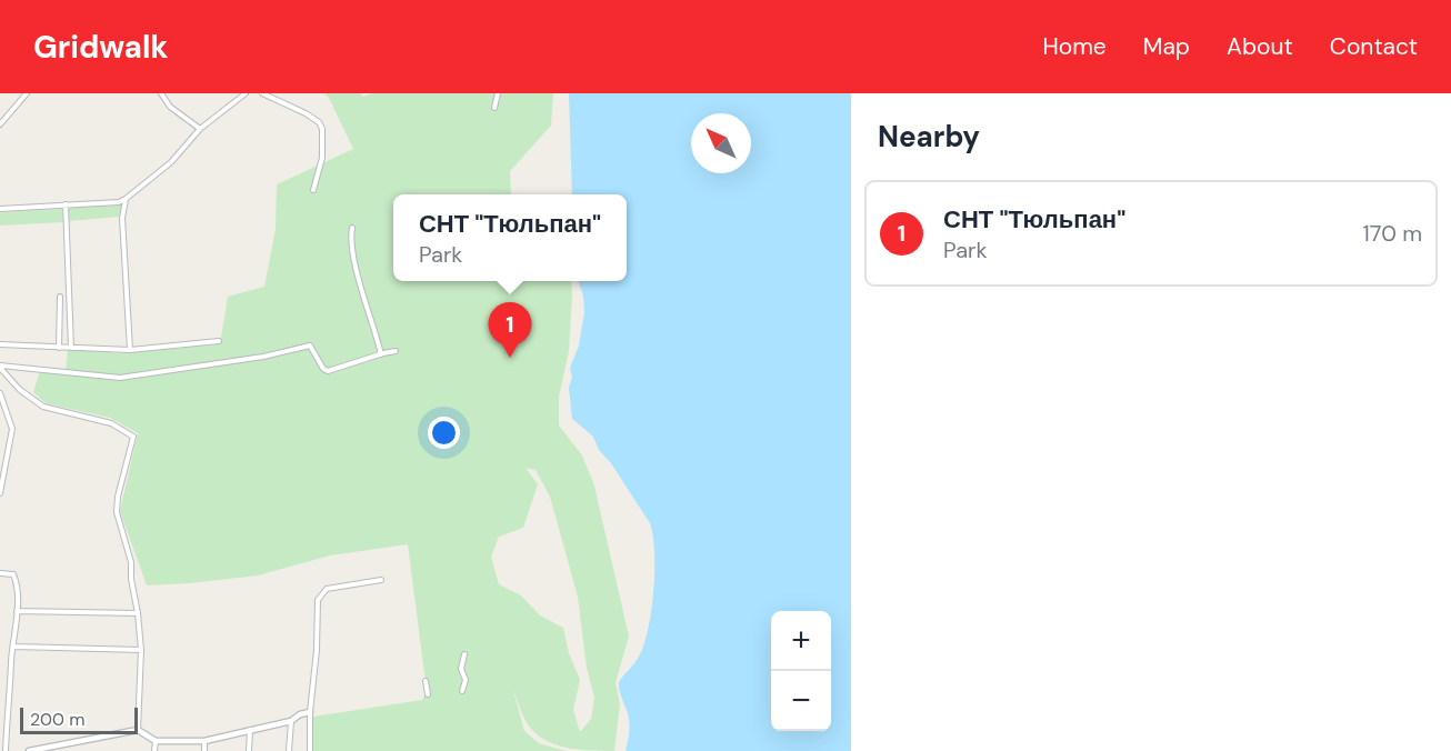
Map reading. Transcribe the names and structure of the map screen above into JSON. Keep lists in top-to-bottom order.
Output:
{
  "scale_bar": "200 m",
  "north": "top left",
  "page": {
    "header": "Gridwalk",
    "nav": [
      "Home",
      "Map",
      "About",
      "Contact"
    ],
    "heading": "Nearby",
    "list": [
      {
        "mark": "1",
        "name": "СНТ \"Тюльпан\"",
        "note": "Park",
        "value": "170 m"
      }
    ],
    "popup": ["СНТ \"Тюльпан\"", "Park"],
    "pins": "1",
    "map_buttons": ["+", "−"],
    "scale": "200 m"
  }
}
